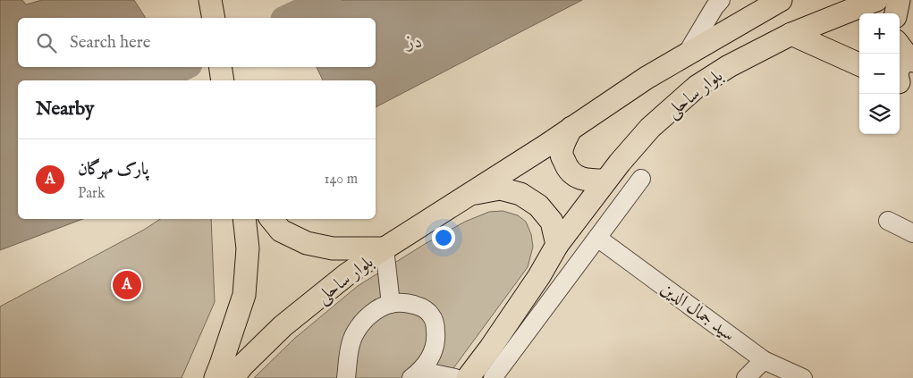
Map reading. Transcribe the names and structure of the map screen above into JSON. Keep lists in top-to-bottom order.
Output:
{
  "streets": {
    "main road": ["بلوار ساحلی"],
    "street": ["سید جمال الدین"]
  },
  "water": ["دز"],
  "page": {
    "map_buttons": ["+", "−"],
    "search": "Search here",
    "heading": "Nearby",
    "list": [
      {
        "mark": "A",
        "name": "پارک مهرگان",
        "note": "Park",
        "value": "140 m"
      }
    ],
    "pins": "A"
  }
}
